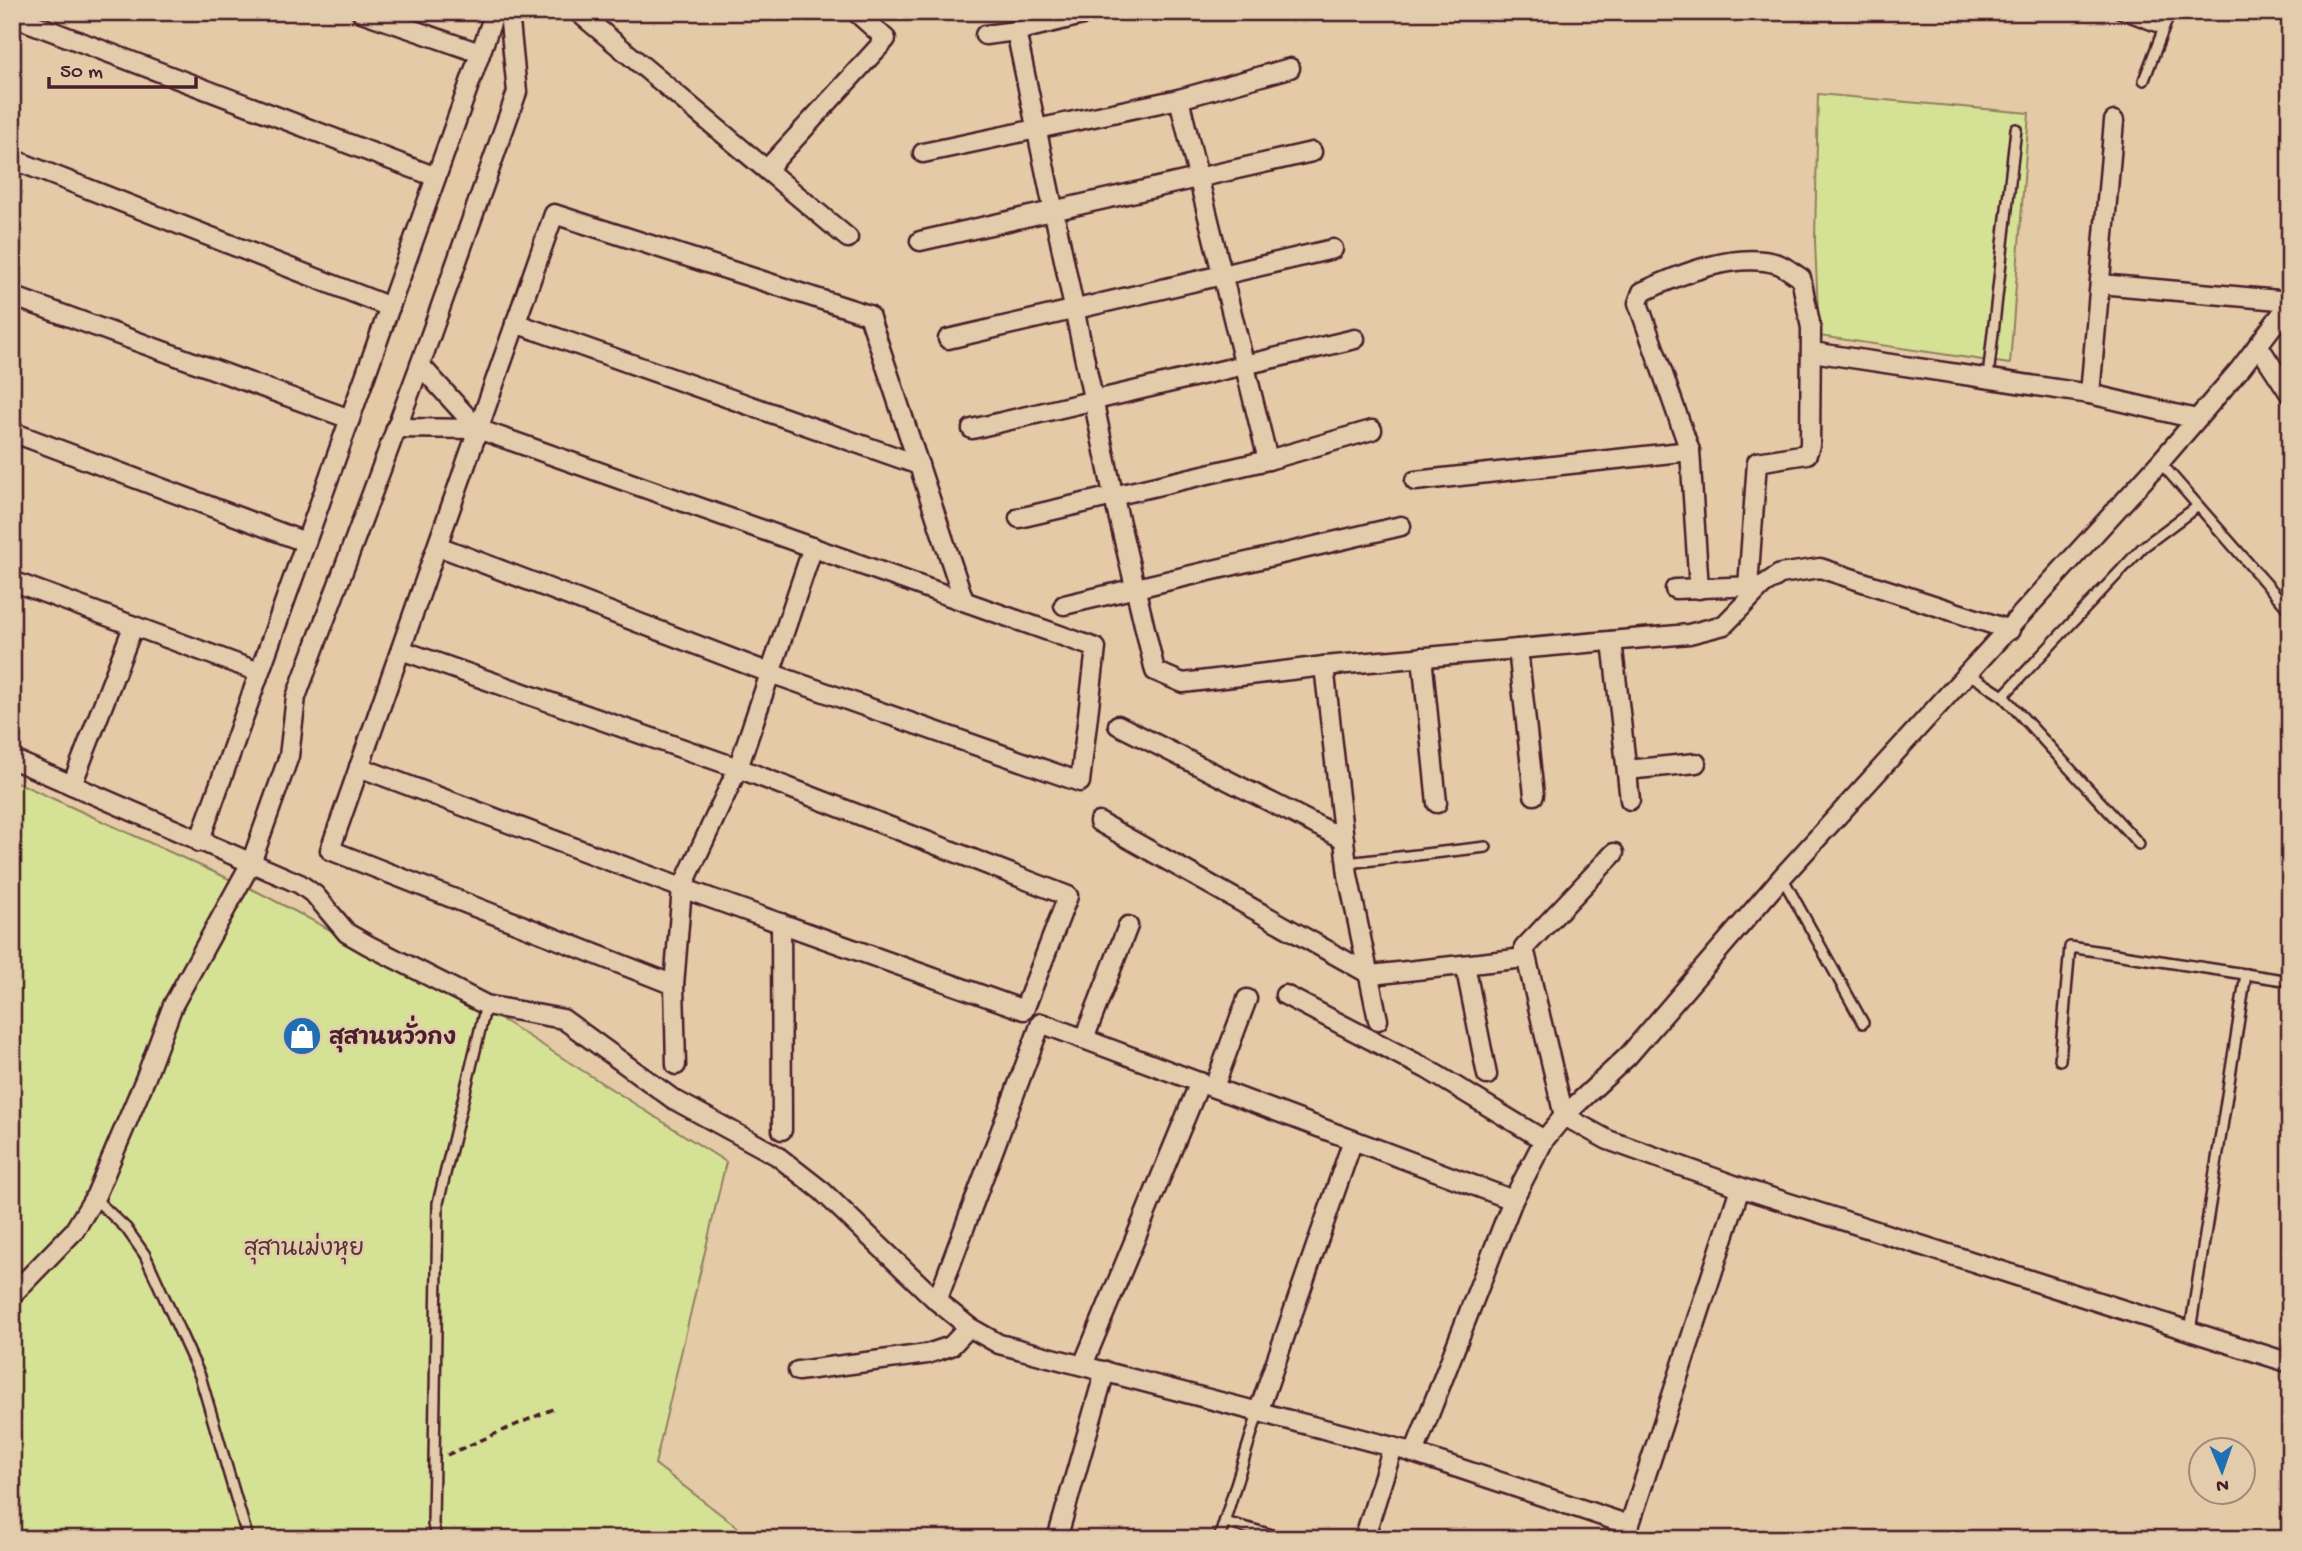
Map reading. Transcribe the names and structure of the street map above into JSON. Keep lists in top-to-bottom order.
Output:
{
  "parks": ["สุสานเม่งหุย"],
  "places": {
    "shop": ["สุสานหวั่วกง"]
  },
  "scale_bar": "50 m",
  "north": "bottom"
}
